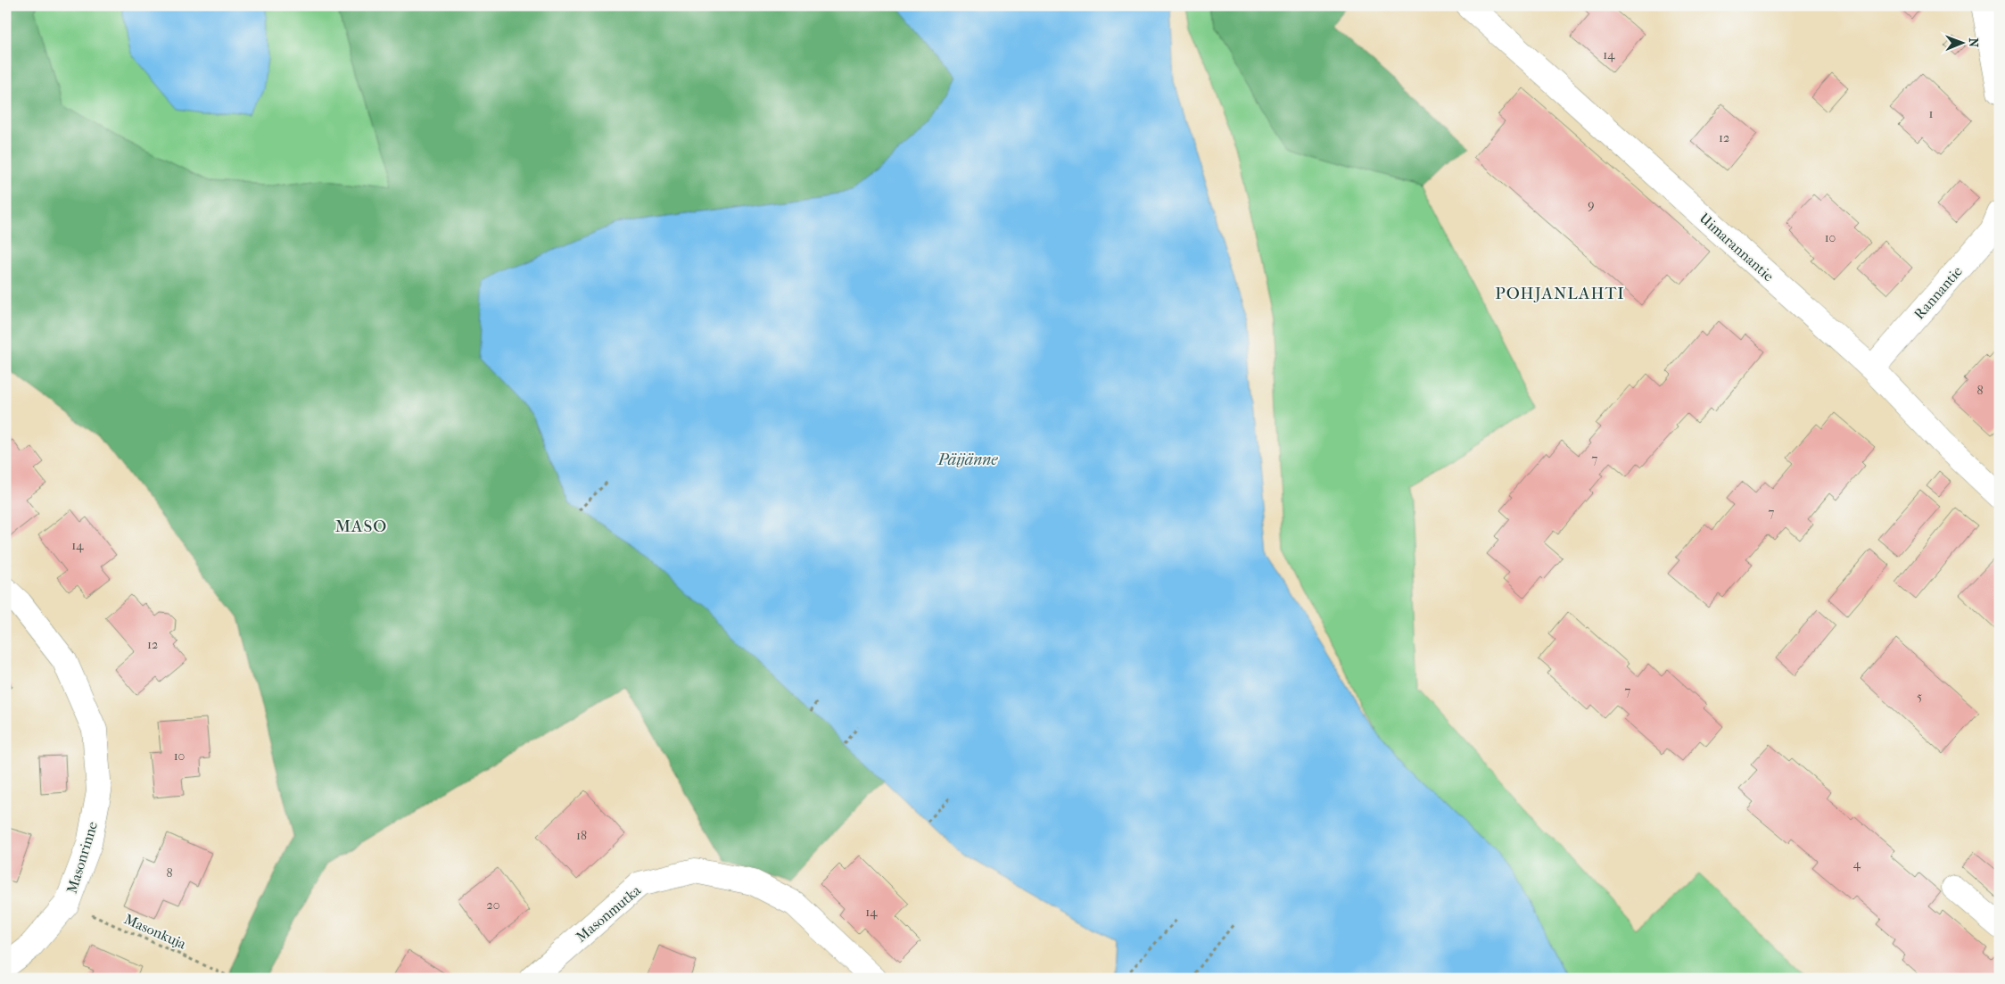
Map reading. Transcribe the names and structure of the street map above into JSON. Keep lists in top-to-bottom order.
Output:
{
  "streets": {
    "street": [
      "Uimarannantie",
      "Rannantie",
      "Masonrinne",
      "Masonmutka"
    ],
    "path": ["Masonkuja"]
  },
  "crossings": [
    ["Uimarannantie", "Rannantie"],
    ["Masonrinne", "Masonkuja"]
  ],
  "districts": ["POHJANLAHTI", "MASO"],
  "water": ["Päijänne"],
  "house_numbers": [
    "14",
    "1",
    "12",
    "9",
    "10",
    "8",
    "7",
    "7",
    "14",
    "12",
    "7",
    "5",
    "10",
    "18",
    "4",
    "8",
    "20",
    "14"
  ],
  "north": "right"
}
